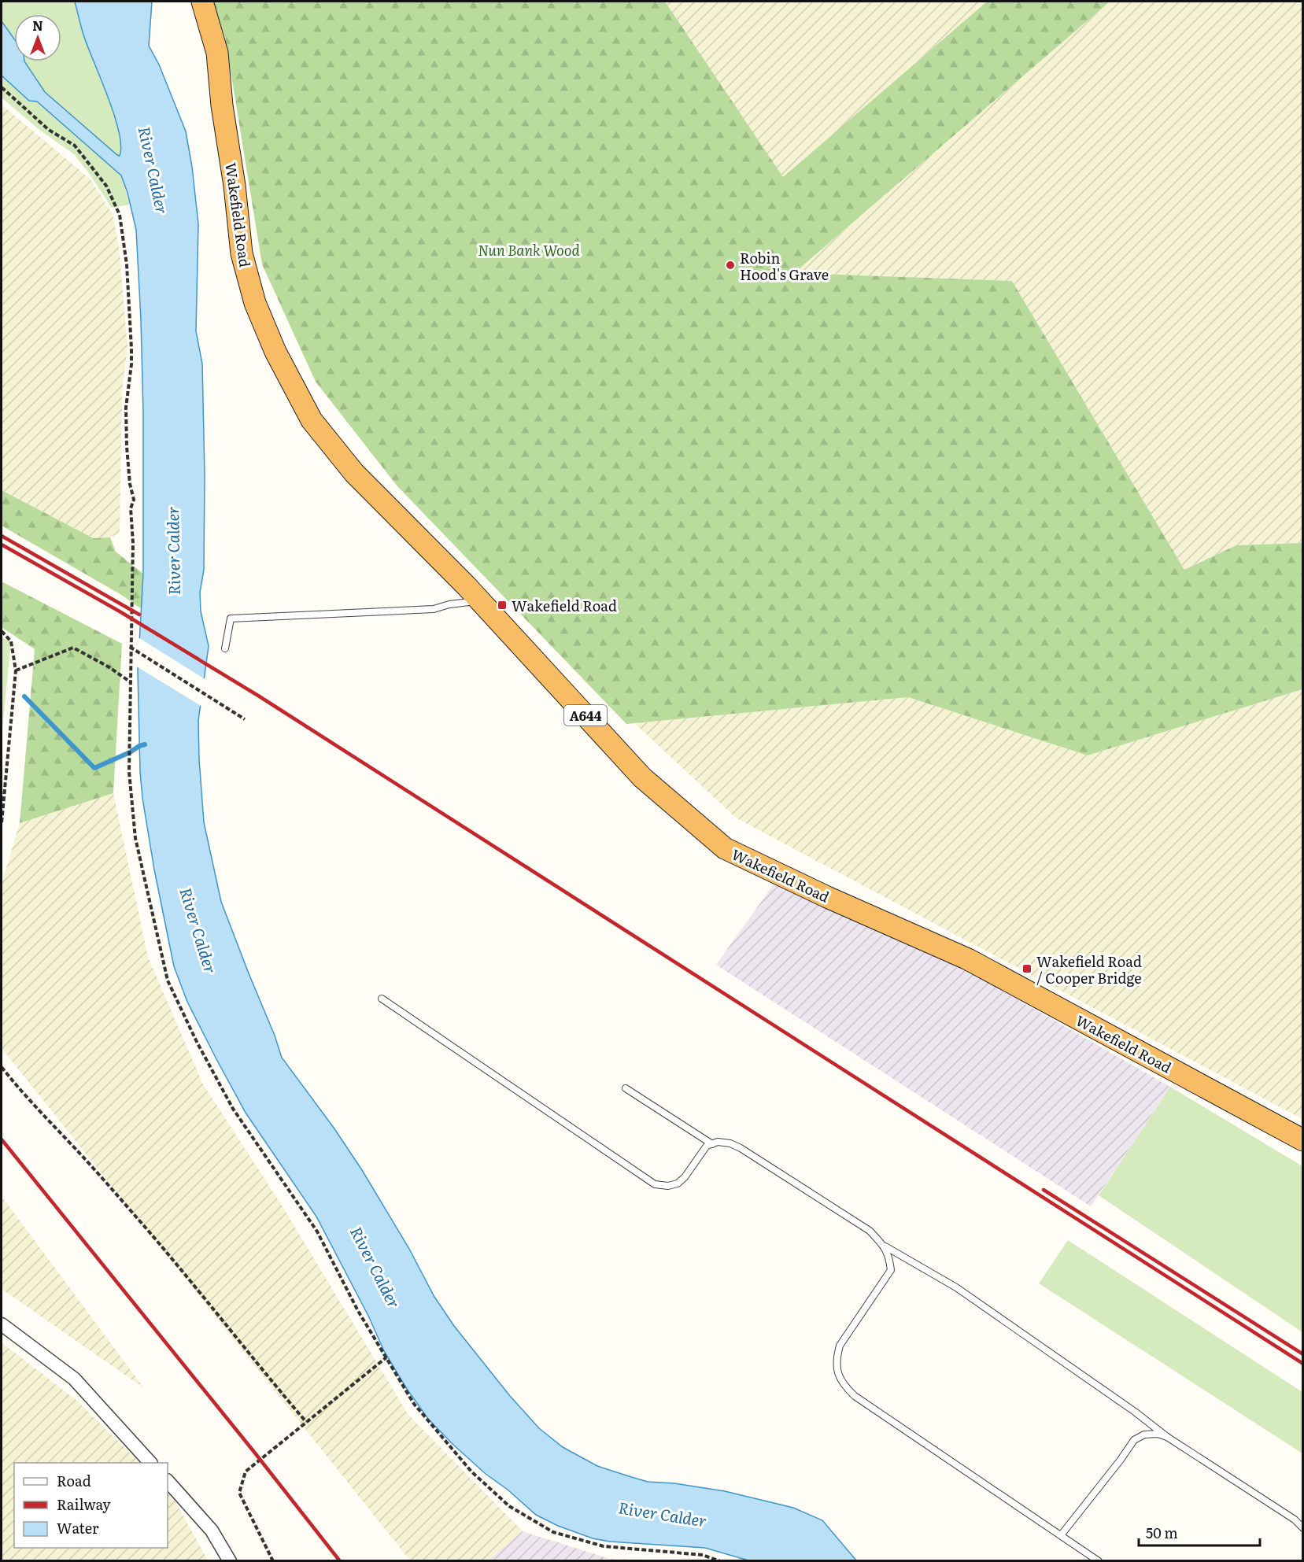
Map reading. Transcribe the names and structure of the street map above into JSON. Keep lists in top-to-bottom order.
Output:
{
  "streets": {
    "highway": ["Wakefield Road", "A644"]
  },
  "water": ["River Calder"],
  "parks": ["Nun Bank Wood"],
  "places": {
    "other": ["Robin Hood's Grave"],
    "transit": ["Wakefield Road", "Wakefield Road / Cooper Bridge"]
  },
  "legend": ["Road", "Railway", "Water"],
  "scale_bar": "50 m",
  "north": "top"
}
